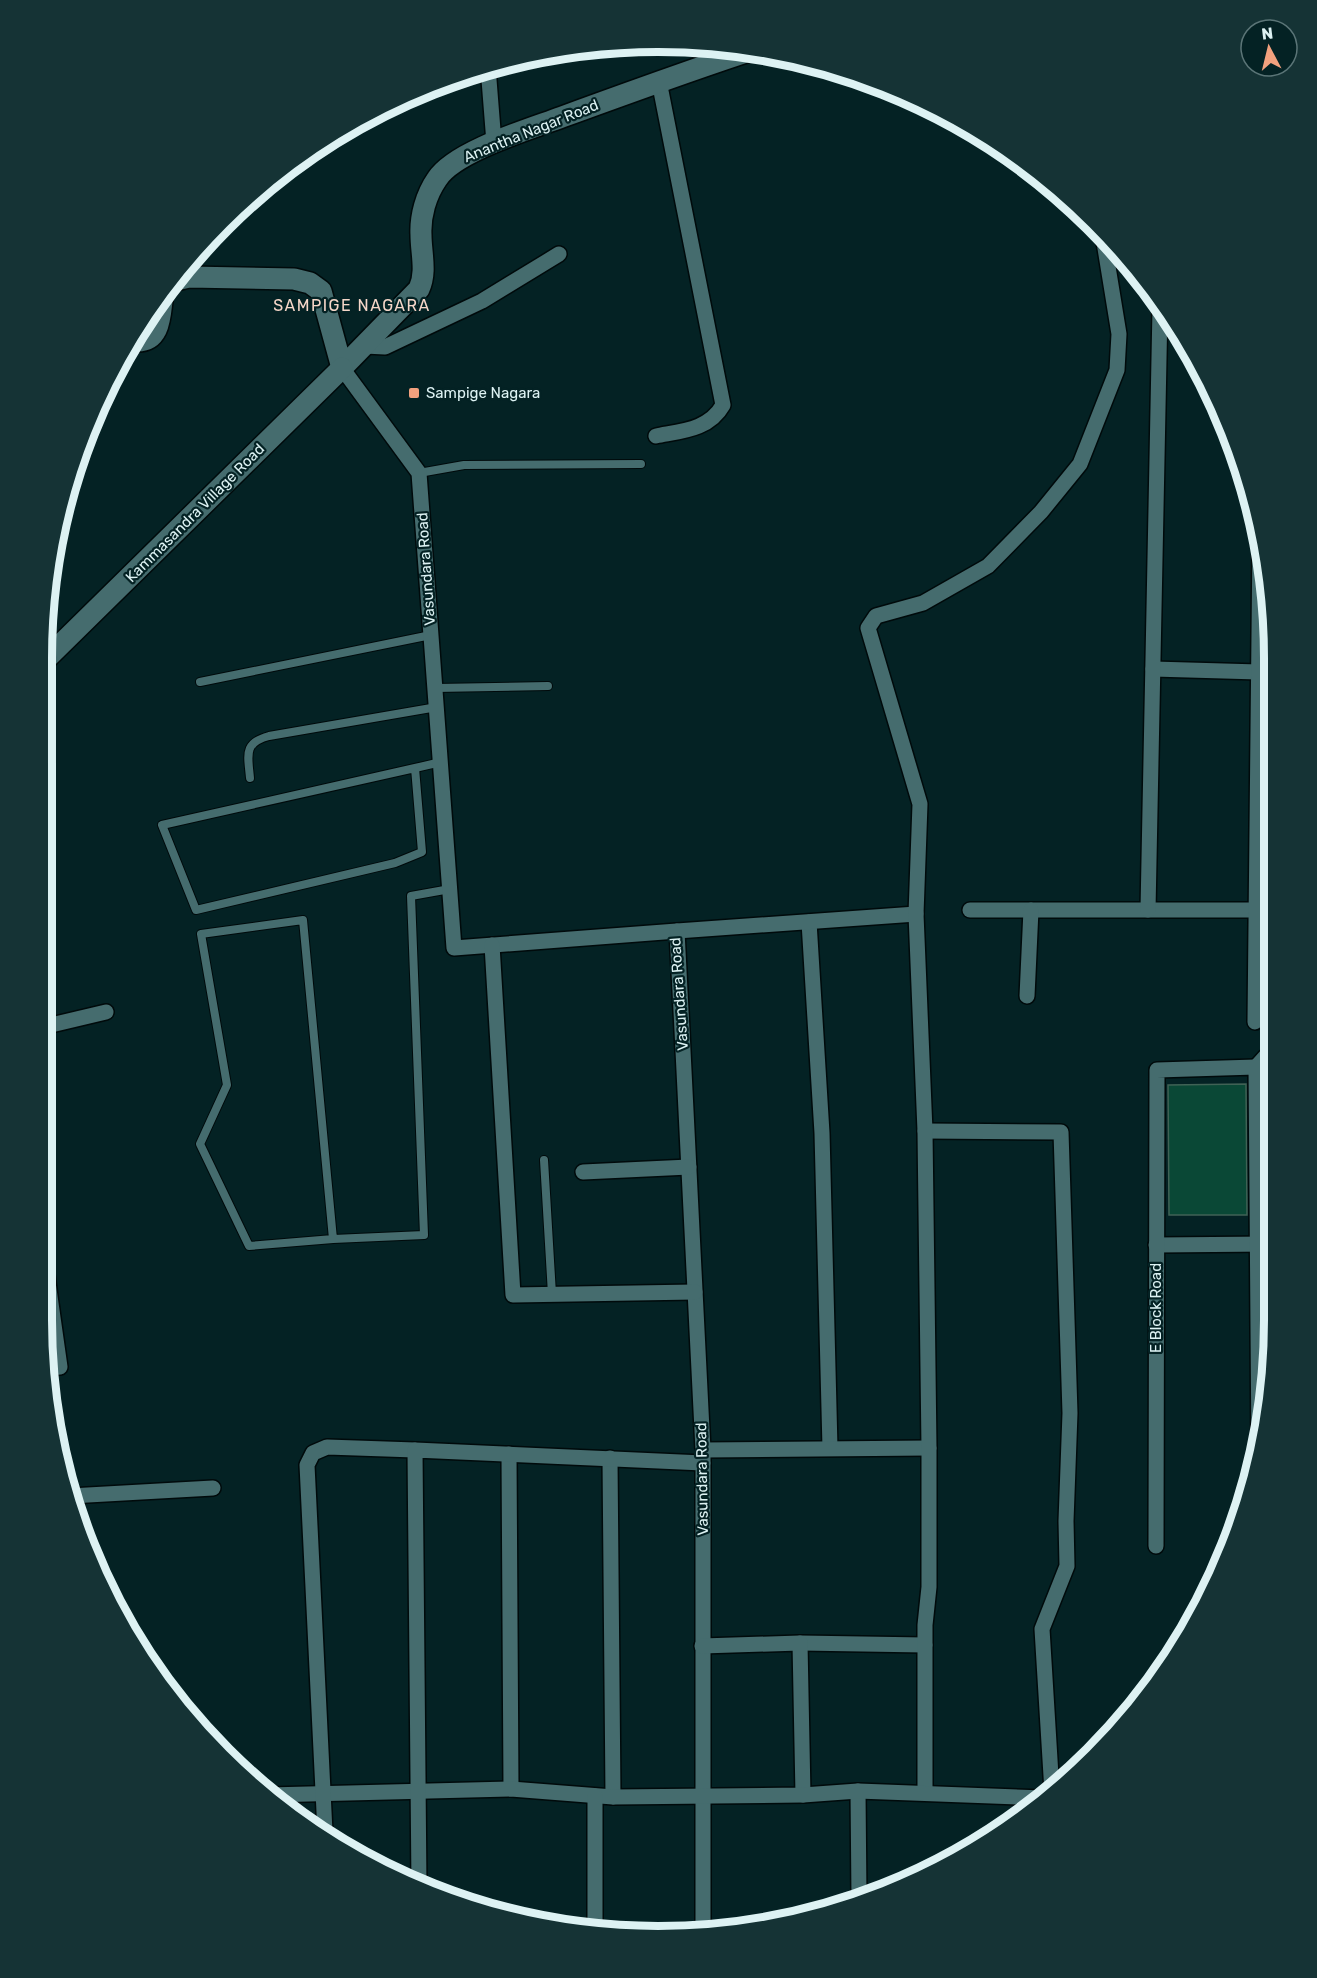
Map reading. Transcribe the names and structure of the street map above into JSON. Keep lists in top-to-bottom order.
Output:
{
  "streets": {
    "street": [
      "Anantha Nagar Road",
      "Kammasandra Village Road",
      "Vasundara Road",
      "E Block Road"
    ]
  },
  "crossings": [
    ["Anantha Nagar Road", "Kammasandra Village Road"]
  ],
  "districts": ["SAMPIGE NAGARA"],
  "places": {
    "transit": ["Sampige Nagara"]
  },
  "north": "top"
}
